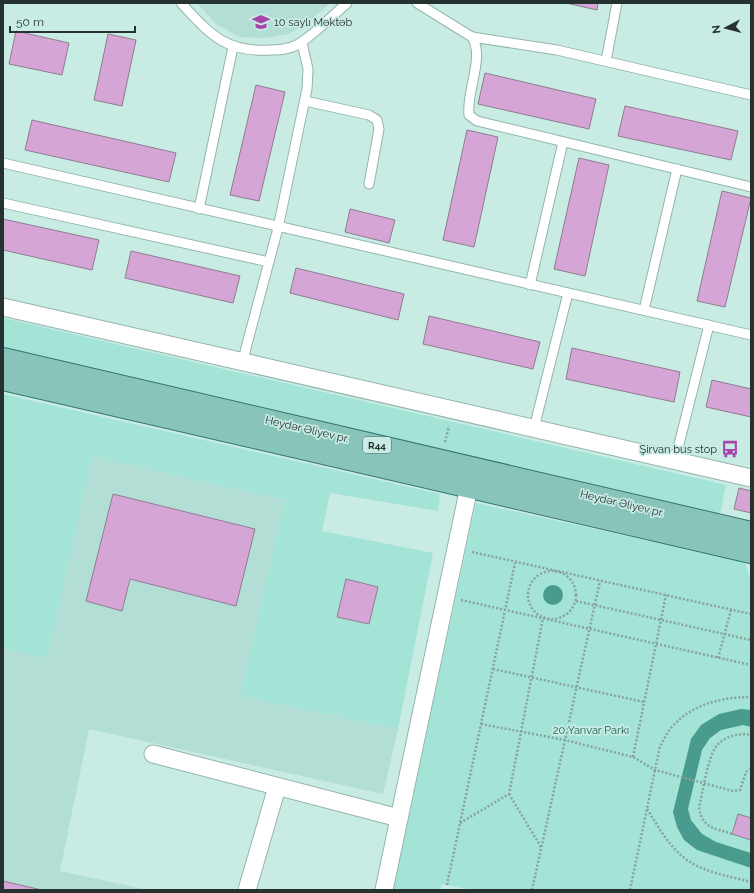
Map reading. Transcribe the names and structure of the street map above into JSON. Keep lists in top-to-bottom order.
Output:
{
  "streets": {
    "main road": ["Heydər Əliyev pr.", "R44"]
  },
  "parks": ["20 Yanvar Parkı"],
  "places": {
    "school or university": ["10 saylı Məktəb"],
    "bus stop": ["Şirvan bus stop"]
  },
  "scale_bar": "50 m",
  "north": "left"
}
